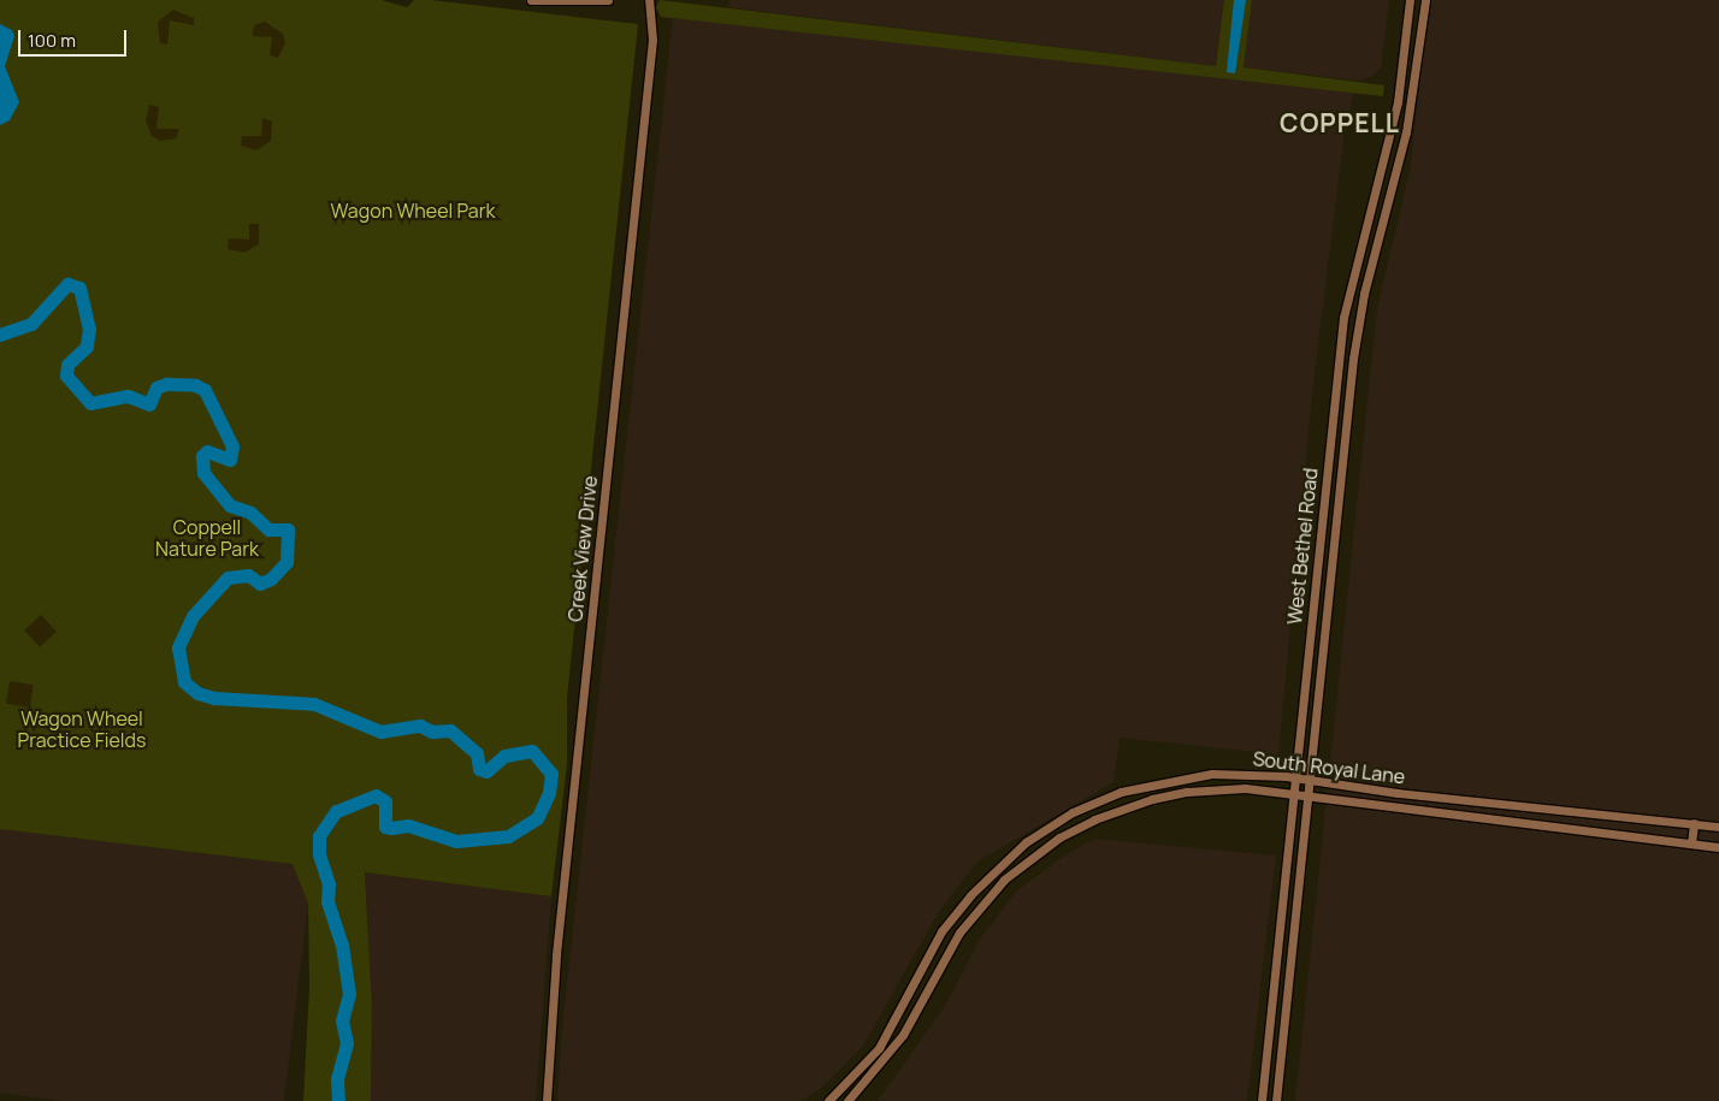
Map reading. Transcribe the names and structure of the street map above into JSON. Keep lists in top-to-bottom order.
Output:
{
  "streets": {
    "main road": ["West Bethel Road", "Creek View Drive", "South Royal Lane"]
  },
  "crossings": [
    ["West Bethel Road", "South Royal Lane"]
  ],
  "districts": ["COPPELL"],
  "parks": ["Wagon Wheel Park", "Coppell Nature Park", "Wagon Wheel Practice Fields"],
  "scale_bar": "100 m"
}
